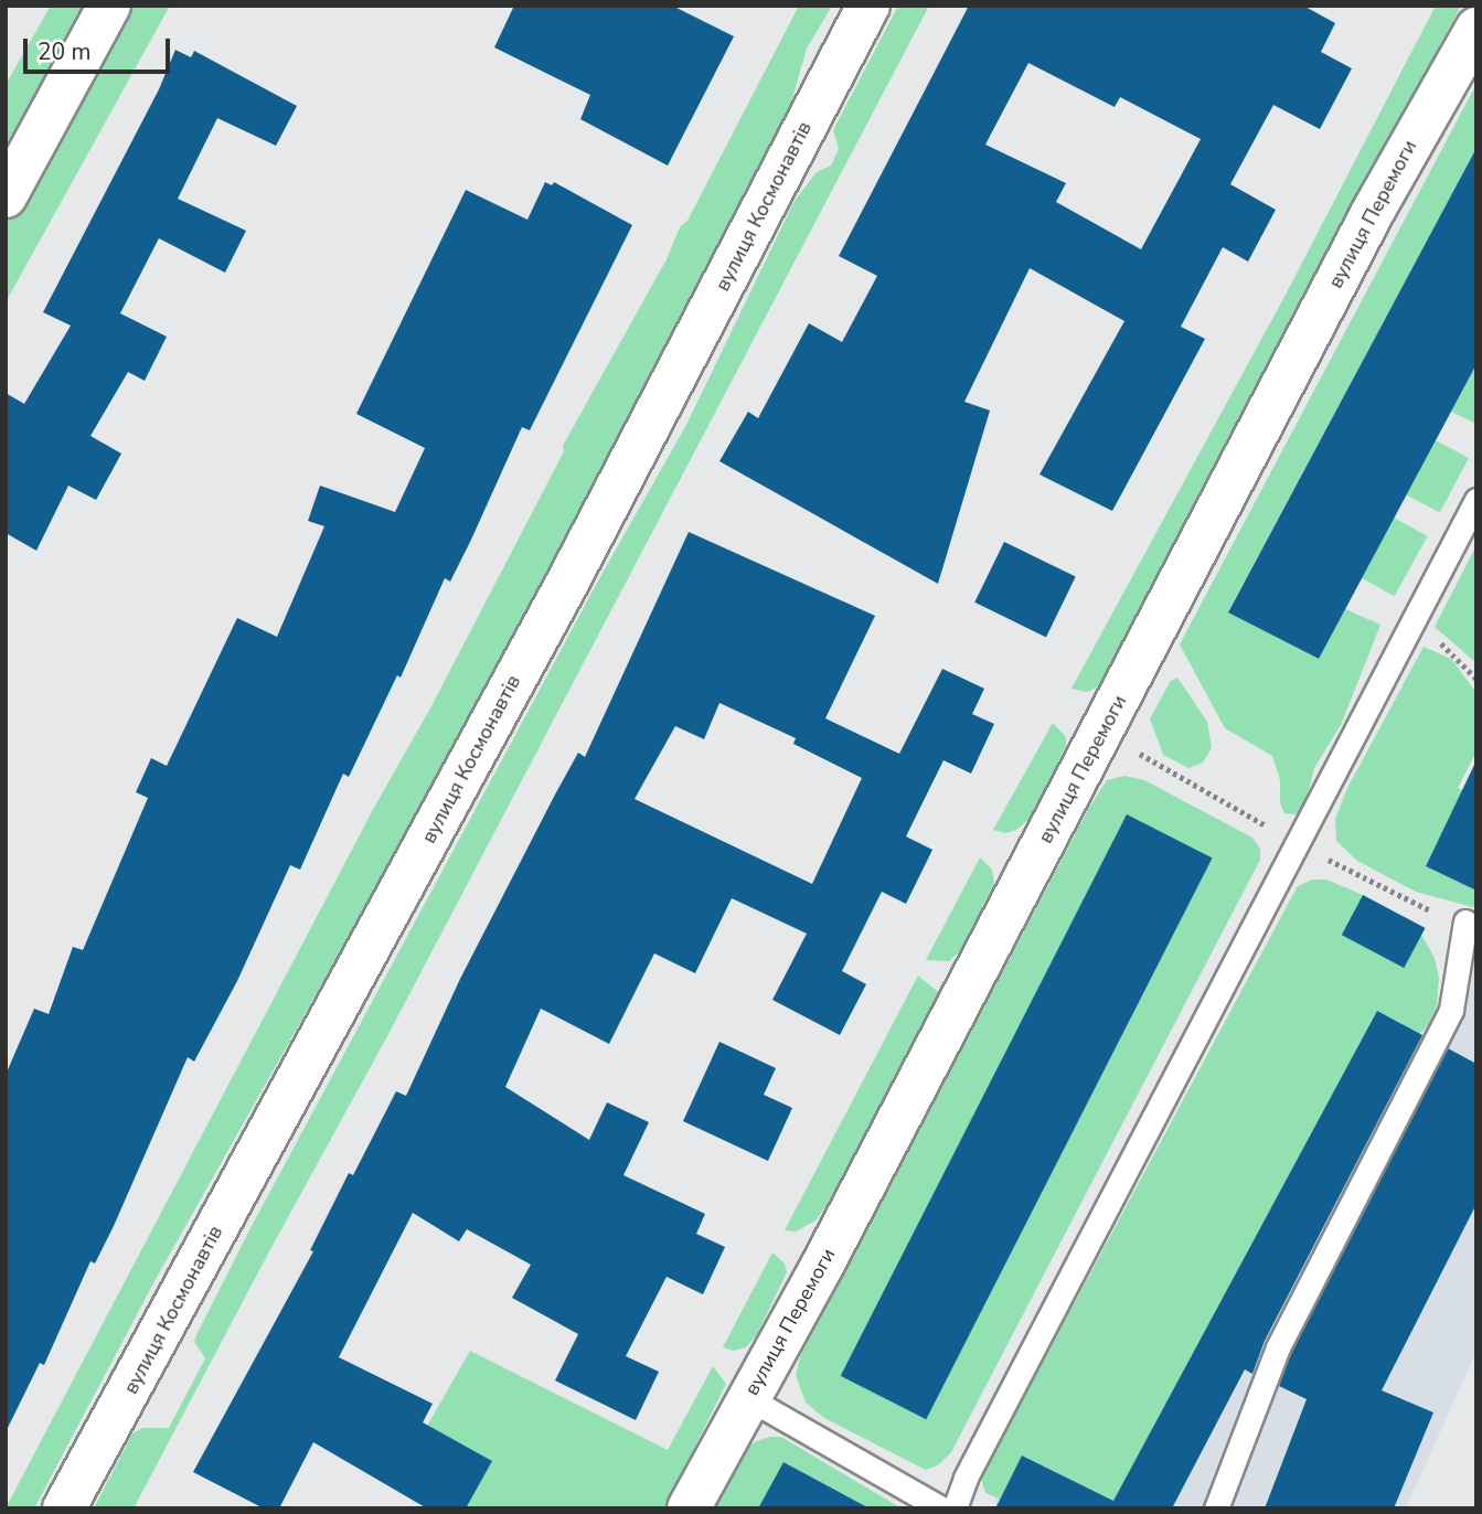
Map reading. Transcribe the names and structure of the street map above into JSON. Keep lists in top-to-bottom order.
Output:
{
  "streets": {
    "street": ["вулиця Космонавтів", "вулиця Перемоги"]
  },
  "scale_bar": "20 m"
}
